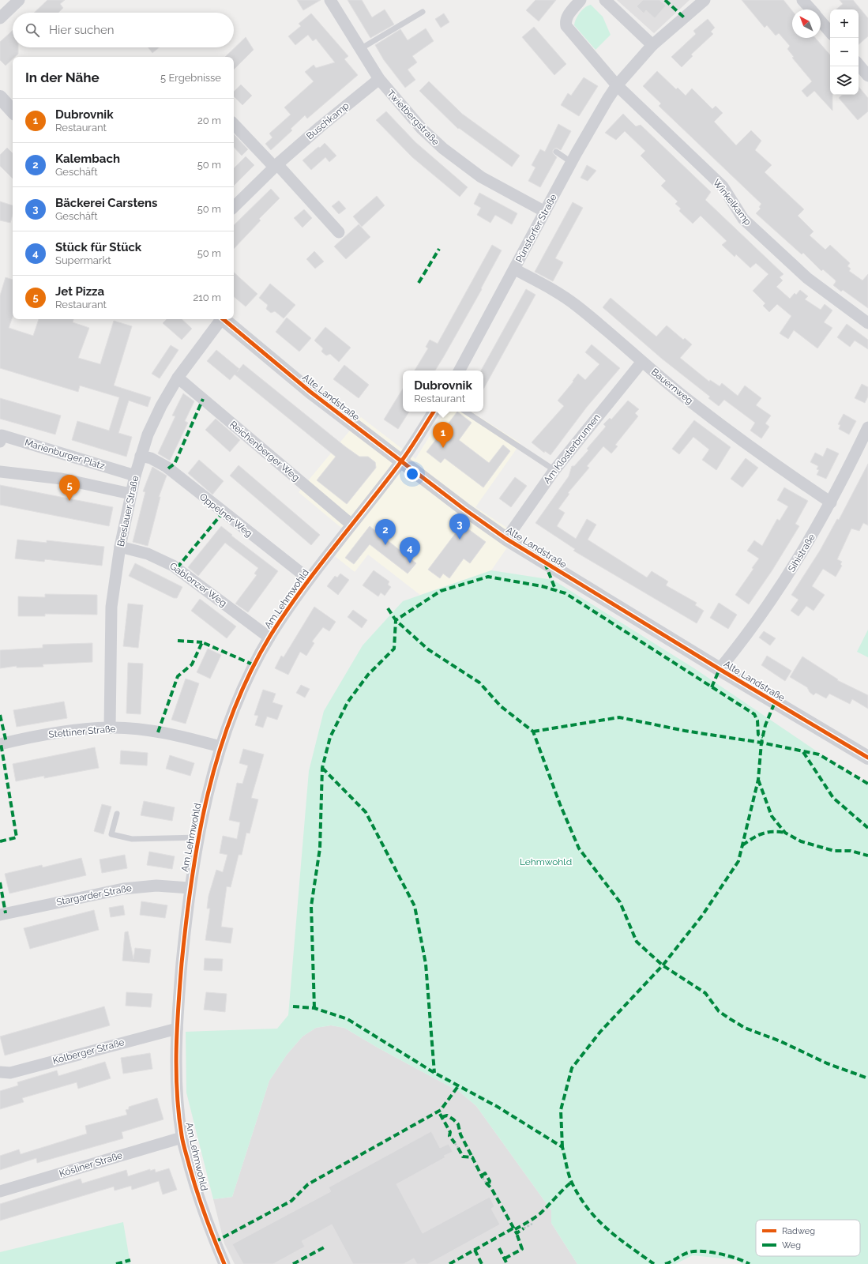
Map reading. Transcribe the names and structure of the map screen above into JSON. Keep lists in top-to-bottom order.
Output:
{
  "streets": {
    "street": [
      "Twietbergstraße",
      "Buschkamp",
      "Winkelkamp",
      "Pünstorfer Straße",
      "Bauernweg",
      "Alte Landstraße",
      "Am Klosterbrunnen",
      "Reichenberger Weg",
      "Marienburger Platz",
      "Breslauer Straße",
      "Oppelner Weg",
      "Sihistraße",
      "Gablonzer Weg",
      "Am Lehmwohld",
      "Stettiner Straße",
      "Stargarder Straße",
      "Kolberger Straße",
      "Kösliner Straße"
    ]
  },
  "crossings": [
    ["Twietbergstraße", "Buschkamp"],
    ["Twietbergstraße", "Pünstorfer Straße"],
    ["Winkelkamp", "Pünstorfer Straße"],
    ["Pünstorfer Straße", "Bauernweg"],
    ["Bauernweg", "Am Klosterbrunnen"],
    ["Bauernweg", "Sihistraße"],
    ["Alte Landstraße", "Am Klosterbrunnen"],
    ["Alte Landstraße", "Sihistraße"],
    ["Alte Landstraße", "Am Lehmwohld"],
    ["Reichenberger Weg", "Breslauer Straße"],
    ["Reichenberger Weg", "Am Lehmwohld"],
    ["Marienburger Platz", "Breslauer Straße"],
    ["Breslauer Straße", "Oppelner Weg"],
    ["Breslauer Straße", "Gablonzer Weg"],
    ["Breslauer Straße", "Stettiner Straße"],
    ["Oppelner Weg", "Am Lehmwohld"],
    ["Gablonzer Weg", "Am Lehmwohld"],
    ["Am Lehmwohld", "Stettiner Straße"],
    ["Am Lehmwohld", "Stargarder Straße"],
    ["Am Lehmwohld", "Kolberger Straße"],
    ["Am Lehmwohld", "Kösliner Straße"]
  ],
  "parks": ["Lehmwohld"],
  "legend": ["Radweg", "Weg"],
  "north": "top left",
  "page": {
    "map_buttons": ["+", "−"],
    "search": "Hier suchen",
    "heading": ["In der Nähe", "5 Ergebnisse"],
    "list": [
      {
        "mark": "1",
        "name": "Dubrovnik",
        "note": "Restaurant",
        "value": "20 m"
      },
      {
        "mark": "2",
        "name": "Kalembach",
        "note": "Geschäft",
        "value": "50 m"
      },
      {
        "mark": "3",
        "name": "Bäckerei Carstens",
        "note": "Geschäft",
        "value": "50 m"
      },
      {
        "mark": "4",
        "name": "Stück für Stück",
        "note": "Supermarkt",
        "value": "50 m"
      },
      {
        "mark": "5",
        "name": "Jet Pizza",
        "note": "Restaurant",
        "value": "210 m"
      }
    ],
    "popup": ["Dubrovnik", "Restaurant"],
    "pins": [
      "1",
      "5",
      "3",
      "2",
      "4"
    ]
  }
}
